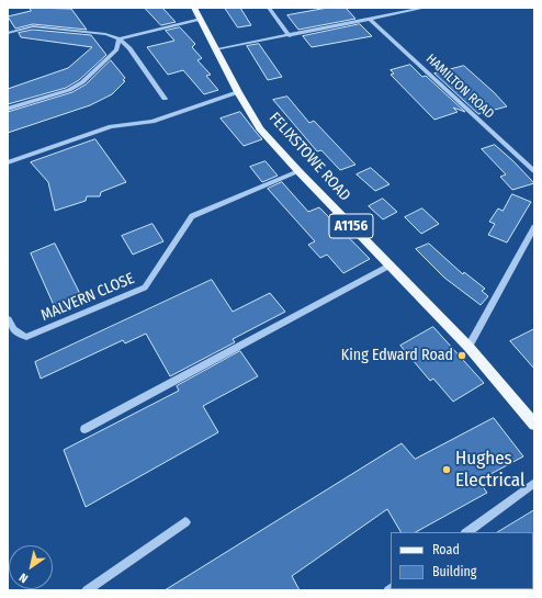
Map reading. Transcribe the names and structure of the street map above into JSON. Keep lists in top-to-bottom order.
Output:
{
  "streets": {
    "main road": ["FELIXSTOWE ROAD", "A1156"],
    "street": ["HAMILTON ROAD", "MALVERN CLOSE"]
  },
  "crossings": [
    ["FELIXSTOWE ROAD", "MALVERN CLOSE"]
  ],
  "places": ["King Edward Road", "Hughes Electrical"],
  "legend": ["Road", "Building"],
  "north": "bottom left"
}
